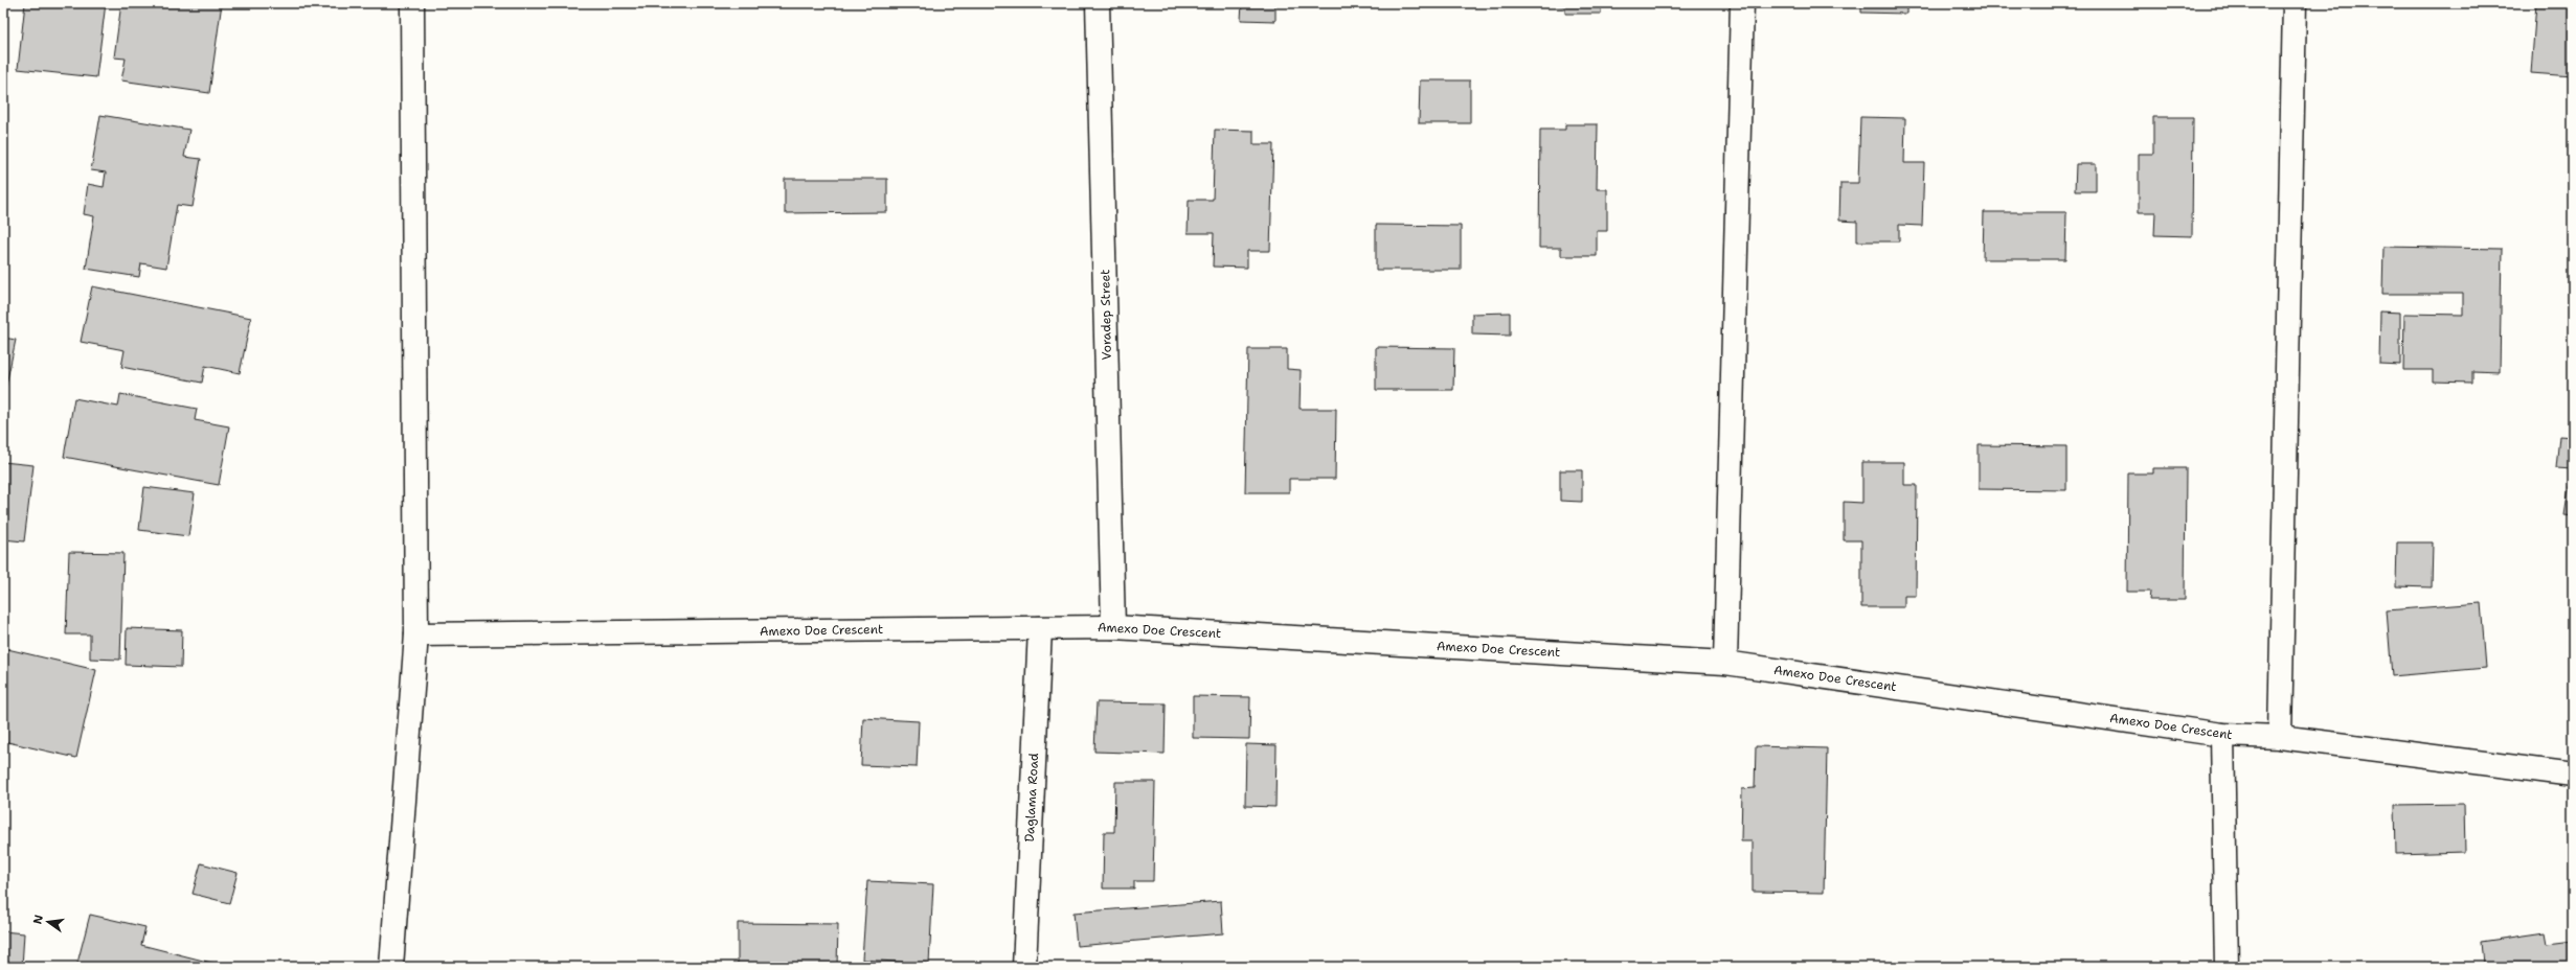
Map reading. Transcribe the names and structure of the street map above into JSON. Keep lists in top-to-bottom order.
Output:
{
  "streets": {
    "street": ["Voradep Street", "Amexo Doe Crescent", "Daglama Road"]
  },
  "crossings": [
    ["Voradep Street", "Amexo Doe Crescent"],
    ["Amexo Doe Crescent", "Daglama Road"]
  ],
  "north": "left"
}
